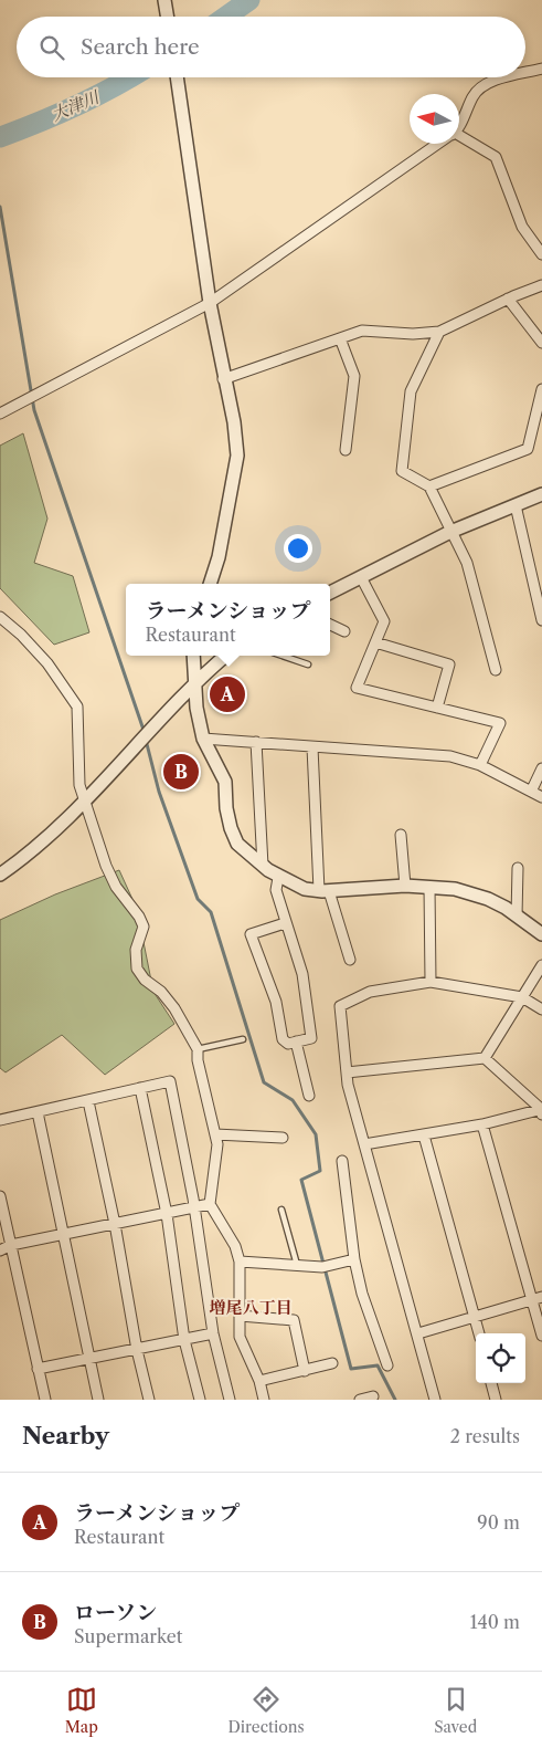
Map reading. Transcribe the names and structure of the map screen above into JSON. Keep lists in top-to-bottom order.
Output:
{
  "districts": ["増尾八丁目"],
  "water": ["大津川"],
  "north": "left",
  "page": {
    "search": "Search here",
    "popup": ["ラーメンショップ", "Restaurant"],
    "pins": ["A", "B"],
    "heading": ["Nearby", "2 results"],
    "list": [
      {
        "mark": "A",
        "name": "ラーメンショップ",
        "note": "Restaurant",
        "value": "90 m"
      },
      {
        "mark": "B",
        "name": "ローソン",
        "note": "Supermarket",
        "value": "140 m"
      }
    ],
    "nav": ["Map", "Directions", "Saved"]
  }
}
